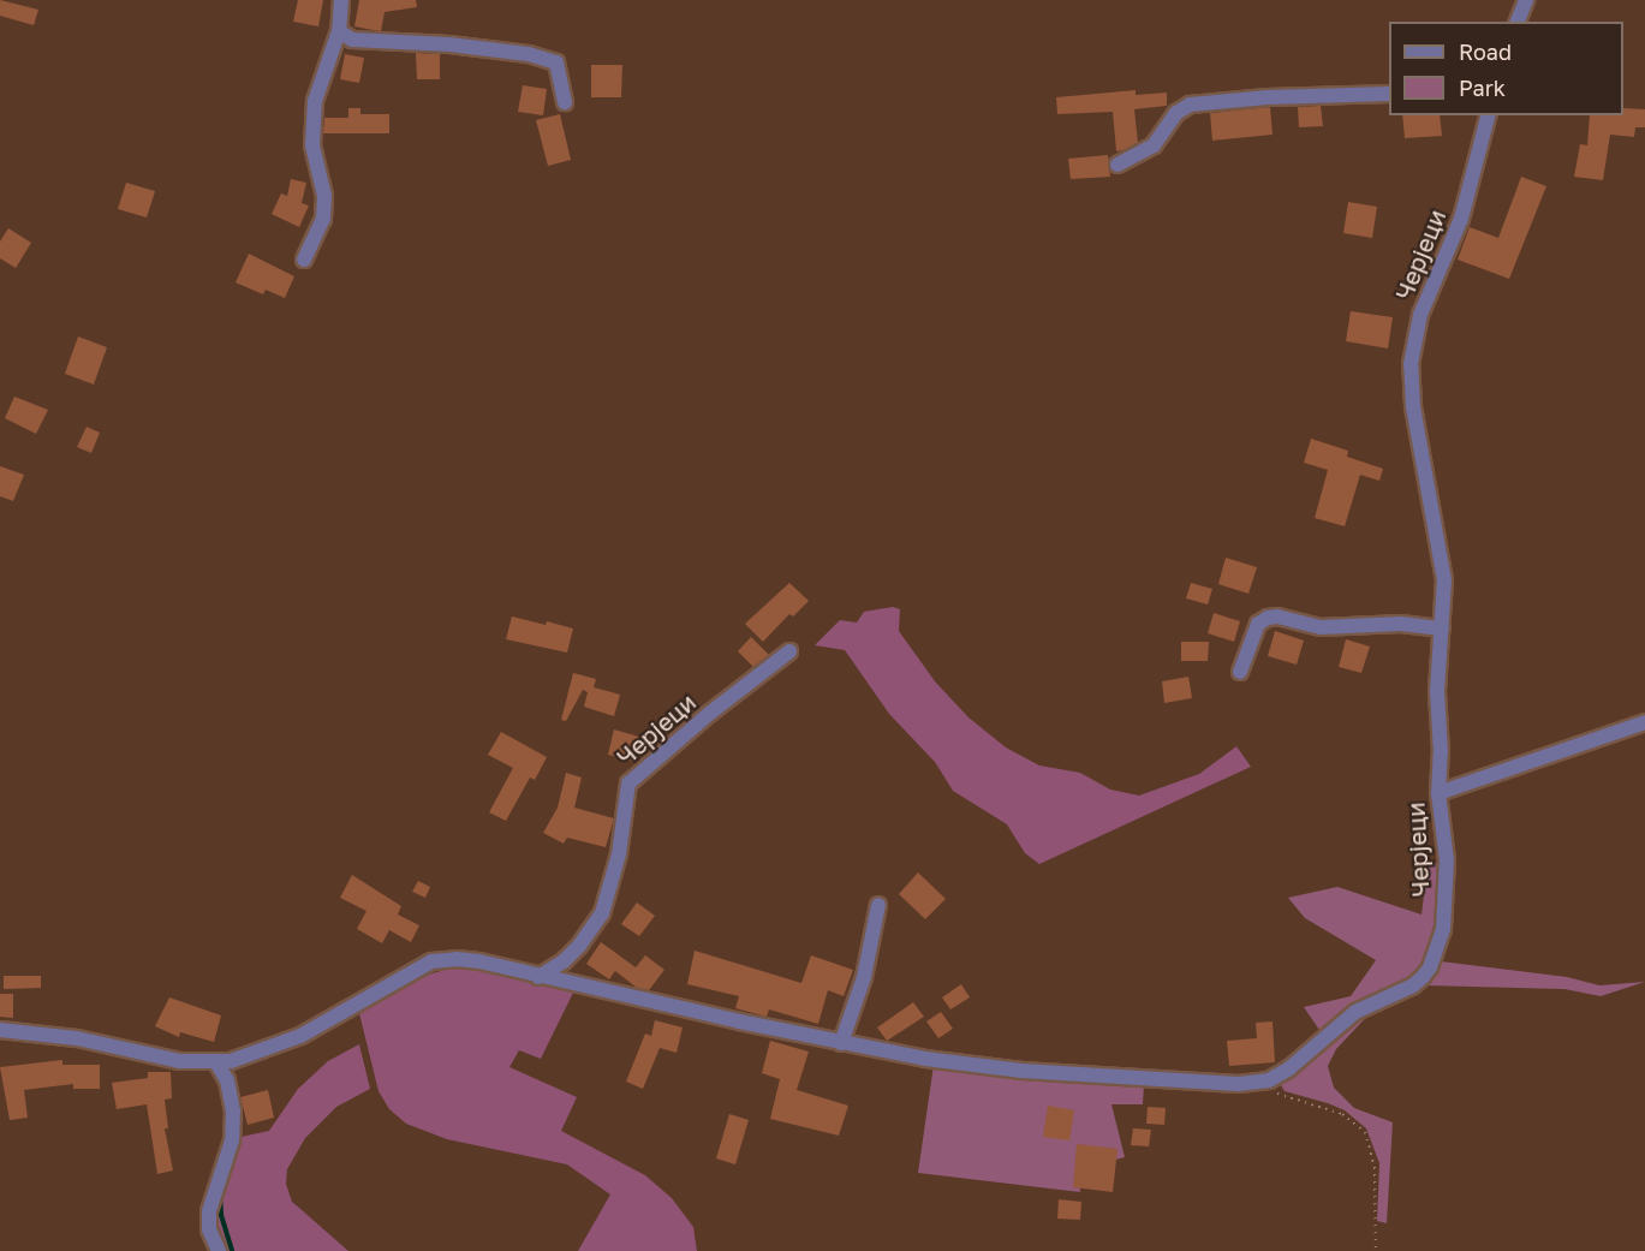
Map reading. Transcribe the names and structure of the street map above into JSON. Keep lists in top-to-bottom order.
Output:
{
  "streets": {
    "street": ["Черјеци"]
  },
  "legend": ["Road", "Park"]
}
